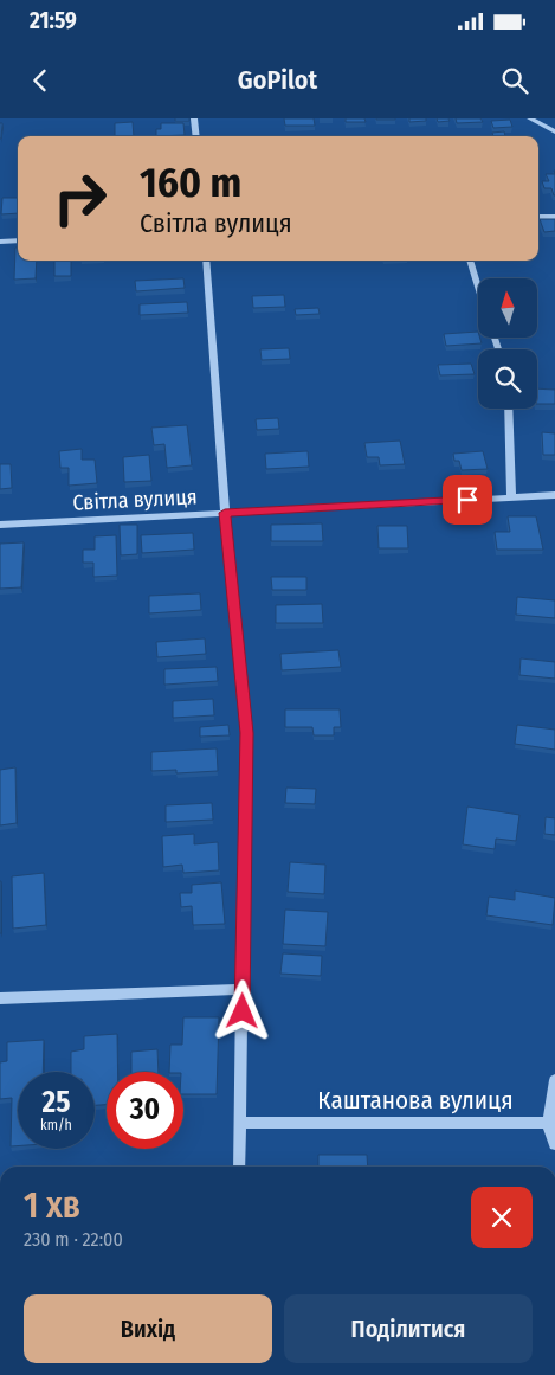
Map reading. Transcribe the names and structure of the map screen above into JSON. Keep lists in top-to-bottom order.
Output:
{
  "streets": {
    "street": ["Світла вулиця", "Каштанова вулиця"]
  },
  "north": "top",
  "page": {
    "status": "21:59",
    "header": "GoPilot",
    "turn": ["160 m", "Світла вулиця"],
    "speed": "25 km/h",
    "limit": "30",
    "heading": ["1 хв", "230 m · 22:00"],
    "buttons": ["Вихід", "Поділитися"]
  }
}
